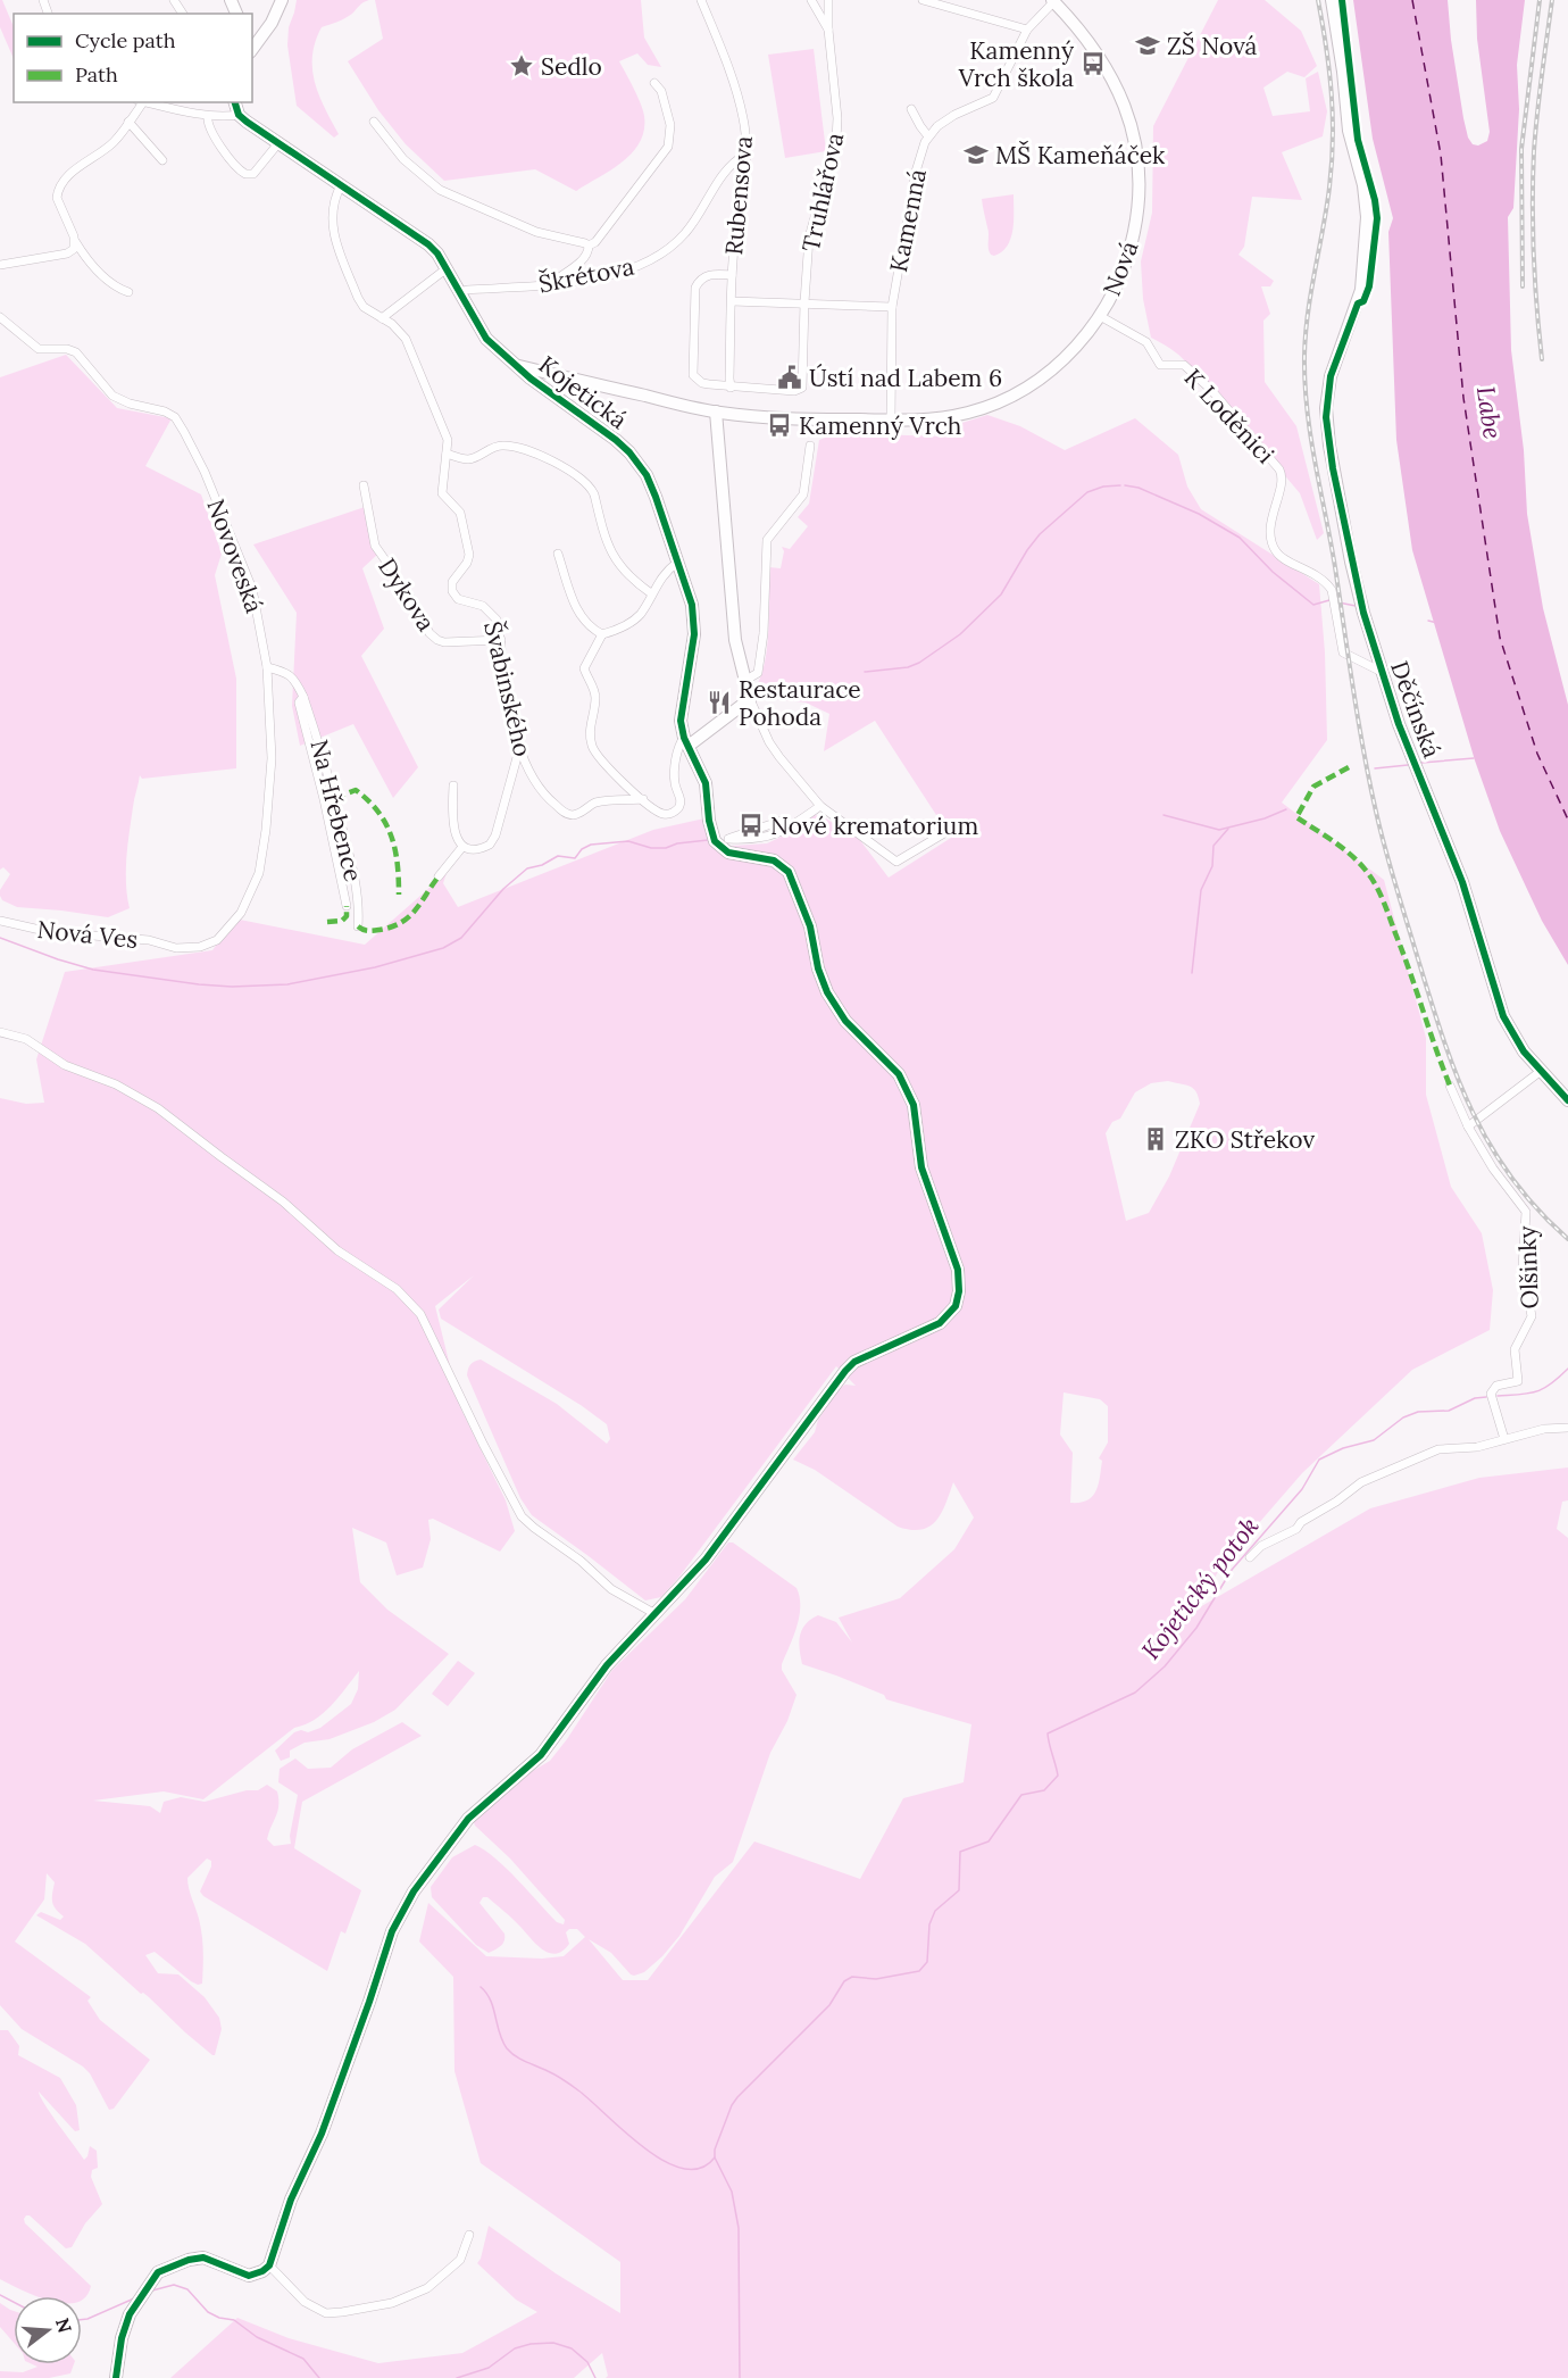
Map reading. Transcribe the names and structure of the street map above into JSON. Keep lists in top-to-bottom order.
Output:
{
  "streets": {
    "street": [
      "Truhlářova",
      "Rubensova",
      "Kamenná",
      "Nová",
      "Škrétova",
      "Kojetická",
      "K Loděnici",
      "Novoveská",
      "Dykova",
      "Švabinského",
      "Děčínská",
      "Na Hřebence",
      "Nová Ves",
      "Olšinky"
    ]
  },
  "crossings": [
    ["Truhlářova", "Rubensova"],
    ["Rubensova", "Škrétova"],
    ["Kamenná", "Nová"],
    ["Nová", "Kojetická"],
    ["Nová", "K Loděnici"],
    ["Škrétova", "Kojetická"],
    ["Kojetická", "Švabinského"],
    ["K Loděnici", "Děčínská"],
    ["Novoveská", "Na Hřebence"],
    ["Novoveská", "Nová Ves"],
    ["Dykova", "Švabinského"]
  ],
  "water": ["Labe", "Kojetický potok"],
  "places": {
    "school or university": ["ZŠ Nová", "MŠ Kameňáček"],
    "bus stop": ["Kamenný Vrch škola", "Kamenný Vrch", "Nové krematorium"],
    "place": ["Sedlo"],
    "public building": ["Ústí nad Labem 6"],
    "restaurant": ["Restaurace Pohoda"],
    "building": ["ZKO Střekov"]
  },
  "legend": ["Cycle path", "Path"],
  "north": "right"
}
